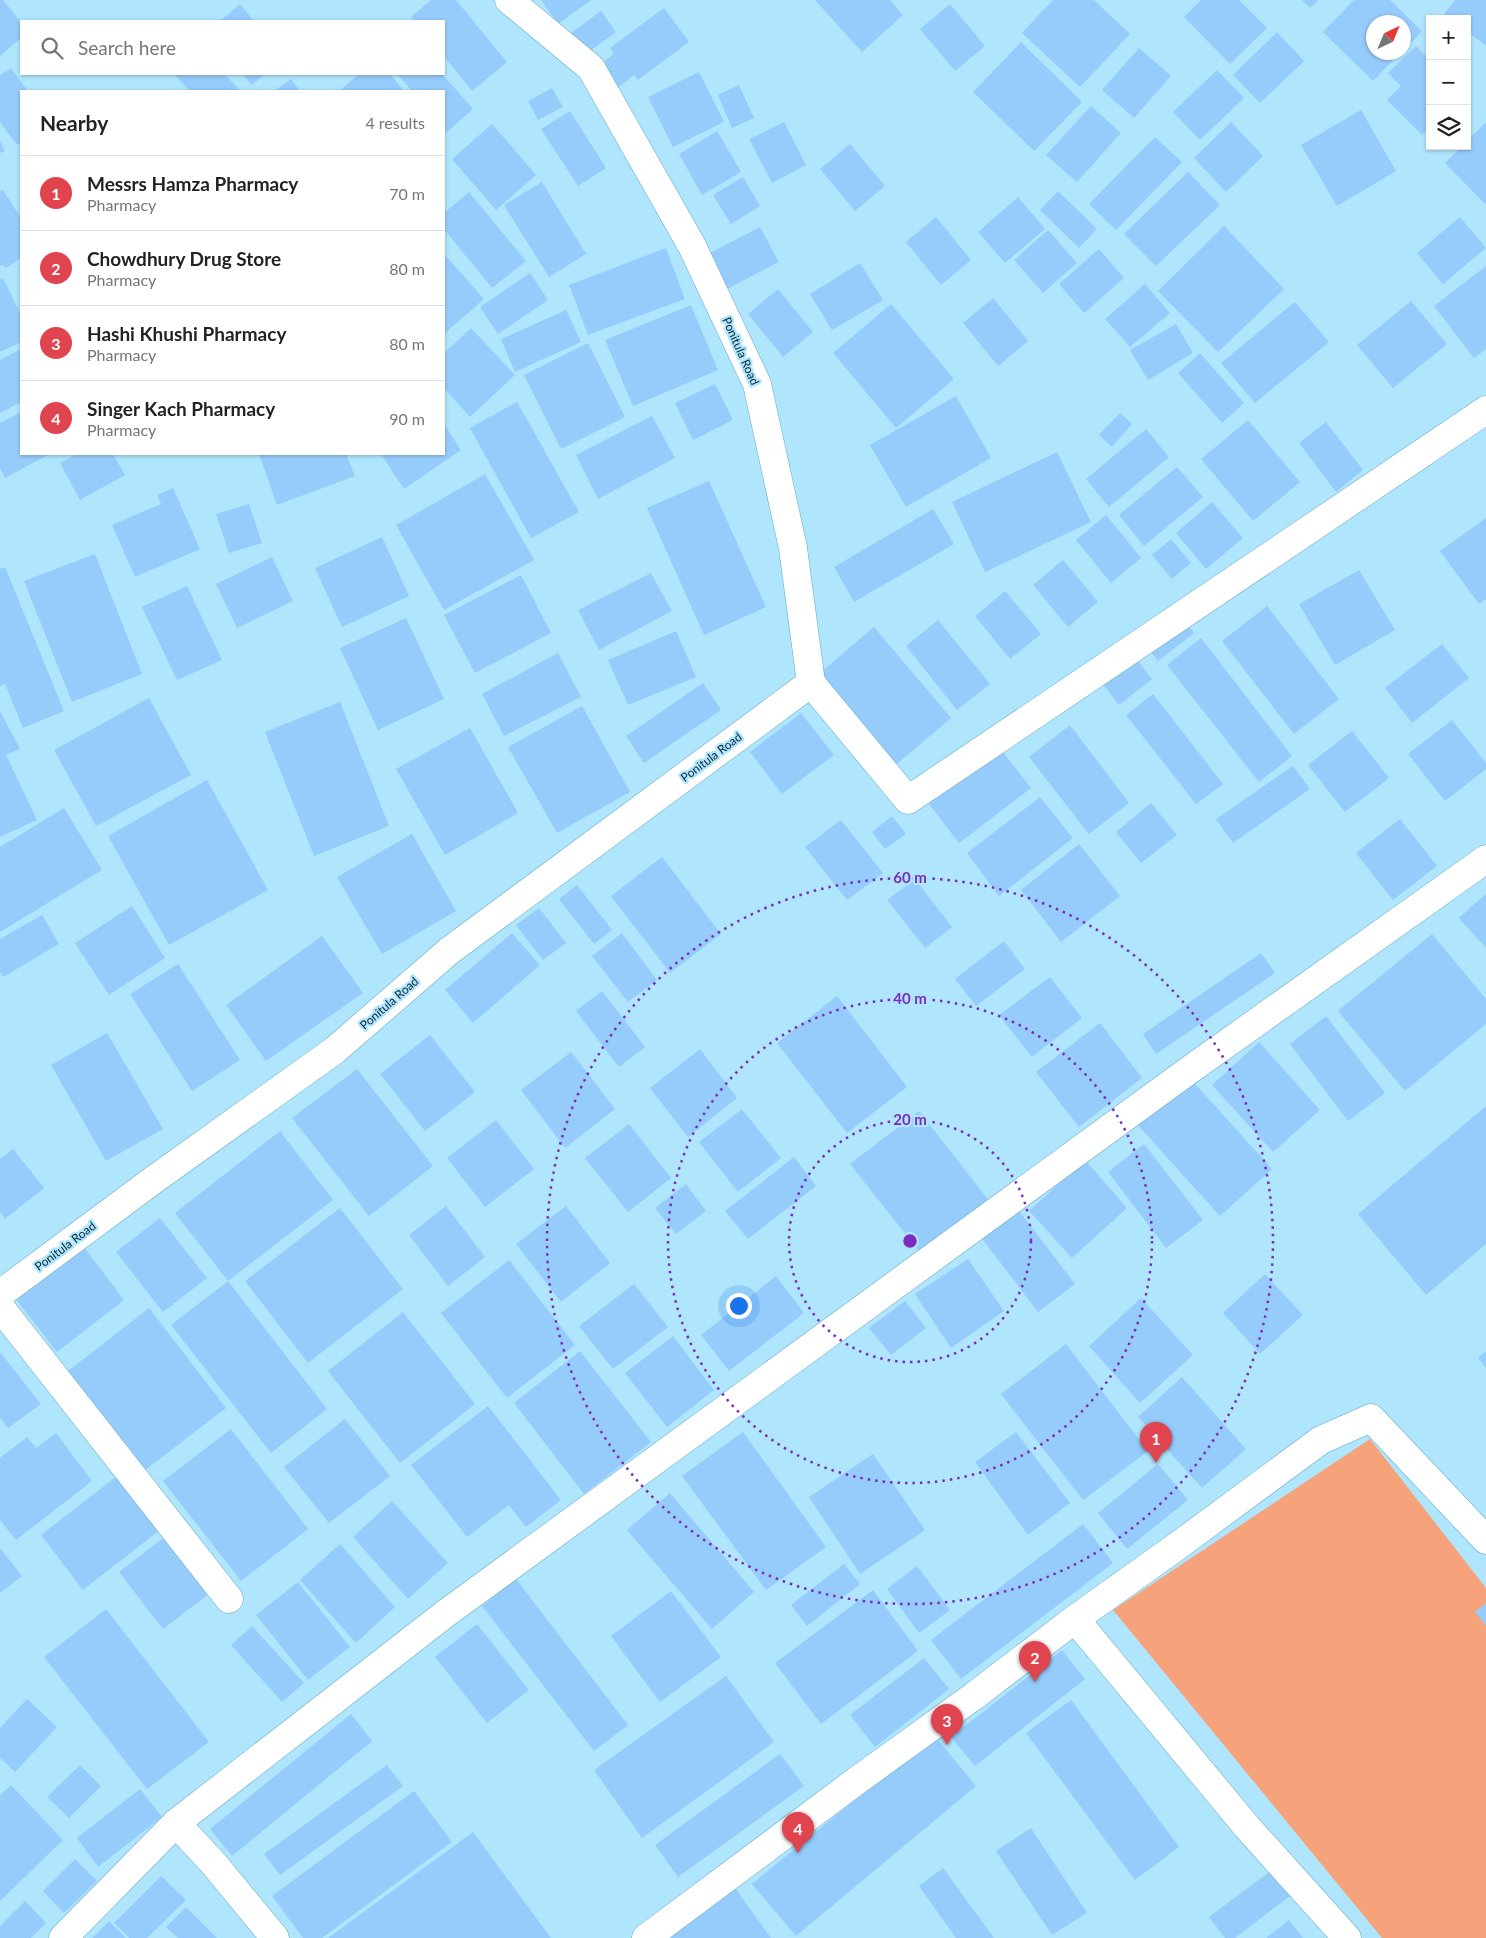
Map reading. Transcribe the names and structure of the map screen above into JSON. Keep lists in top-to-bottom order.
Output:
{
  "streets": {
    "street": ["Ponitula Road"]
  },
  "north": "top right",
  "page": {
    "map_buttons": ["+", "−"],
    "search": "Search here",
    "heading": ["Nearby", "4 results"],
    "list": [
      {
        "mark": "1",
        "name": "Messrs Hamza Pharmacy",
        "note": "Pharmacy",
        "value": "70 m"
      },
      {
        "mark": "2",
        "name": "Chowdhury Drug Store",
        "note": "Pharmacy",
        "value": "80 m"
      },
      {
        "mark": "3",
        "name": "Hashi Khushi Pharmacy",
        "note": "Pharmacy",
        "value": "80 m"
      },
      {
        "mark": "4",
        "name": "Singer Kach Pharmacy",
        "note": "Pharmacy",
        "value": "90 m"
      }
    ],
    "pins": [
      "1",
      "2",
      "3",
      "4"
    ]
  },
  "rings": ["60 m", "40 m", "20 m"]
}
